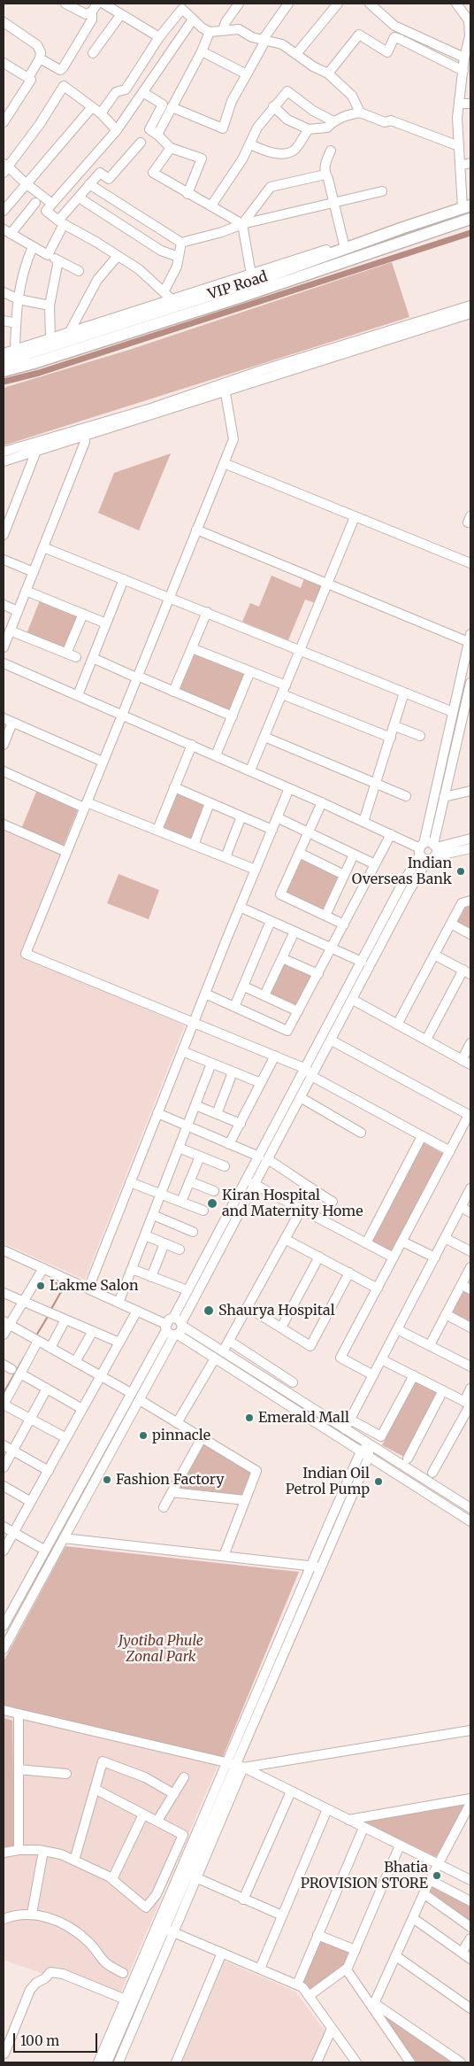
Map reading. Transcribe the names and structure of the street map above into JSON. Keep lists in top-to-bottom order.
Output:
{
  "streets": {
    "main road": ["VIP Road"]
  },
  "parks": ["Jyotiba Phule Zonal Park"],
  "places": [
    "Indian Overseas Bank",
    "Kiran Hospital and Maternity Home",
    "Lakme Salon",
    "Shaurya Hospital",
    "Emerald Mall",
    "pinnacle",
    "Fashion Factory",
    "Indian Oil Petrol Pump",
    "Bhatia PROVISION STORE"
  ],
  "scale_bar": "100 m"
}
